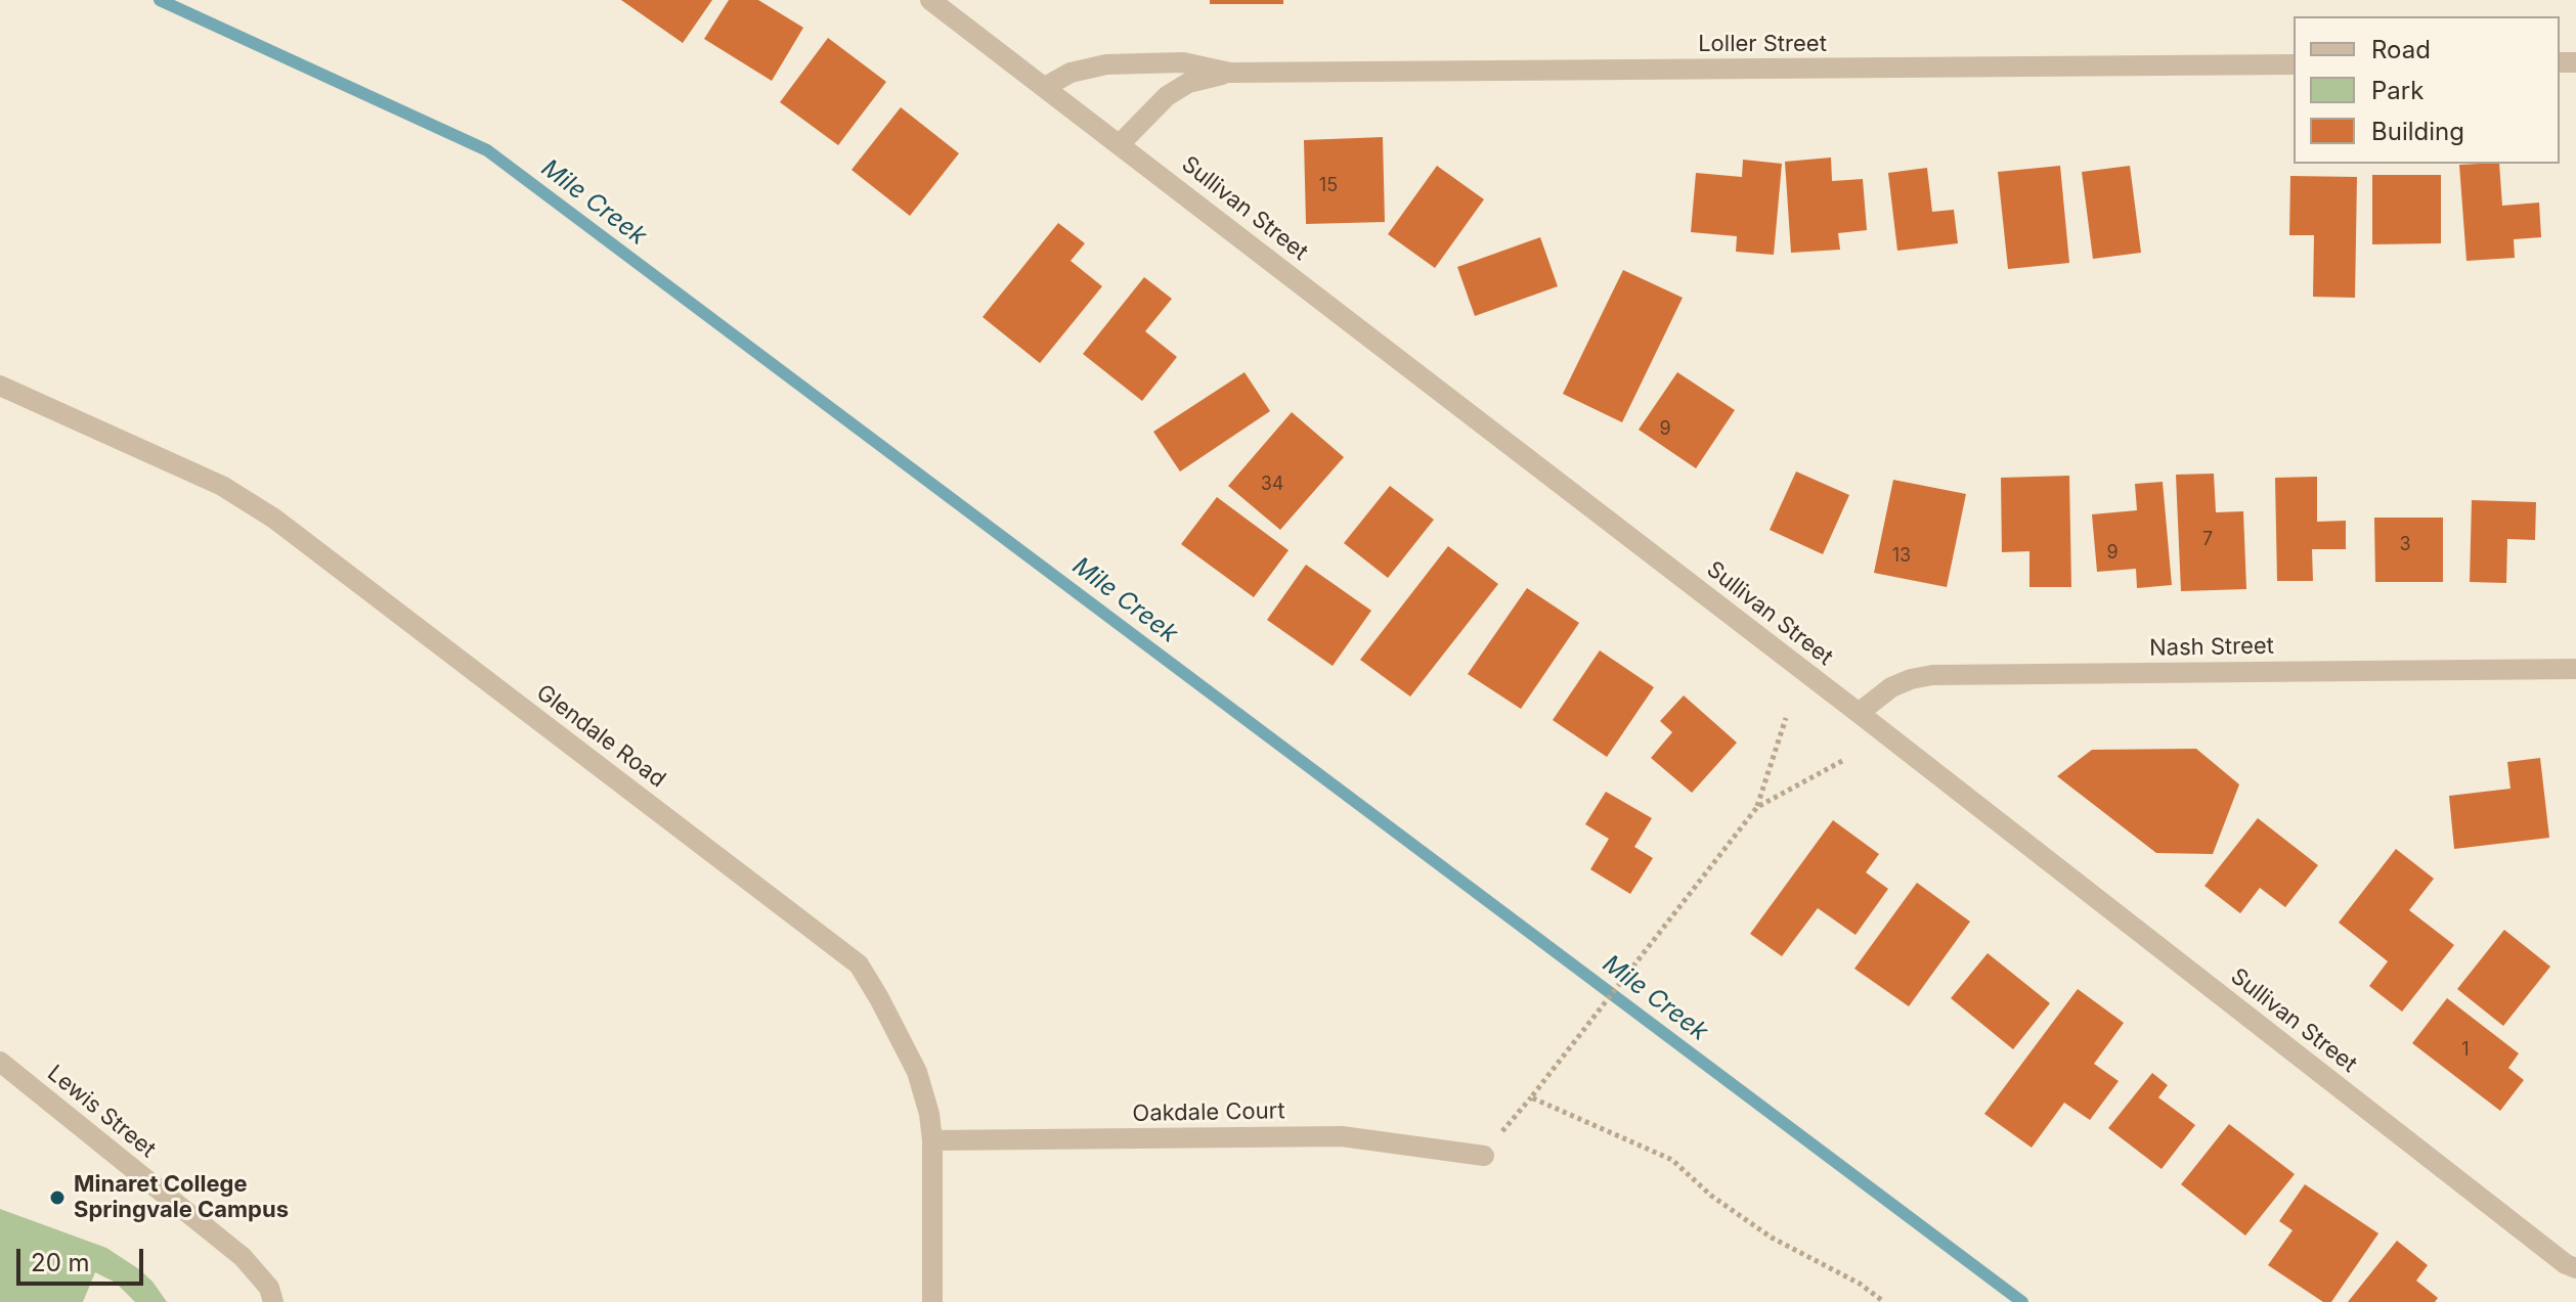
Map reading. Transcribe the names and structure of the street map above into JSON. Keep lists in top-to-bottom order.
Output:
{
  "streets": {
    "street": [
      "Loller Street",
      "Sullivan Street",
      "Nash Street",
      "Glendale Road",
      "Lewis Street",
      "Oakdale Court"
    ]
  },
  "crossings": [
    ["Loller Street", "Sullivan Street"],
    ["Sullivan Street", "Nash Street"],
    ["Glendale Road", "Oakdale Court"]
  ],
  "water": ["Mile Creek"],
  "places": ["Minaret College Springvale Campus"],
  "house_numbers": [
    "15",
    "9",
    "34",
    "7",
    "3",
    "9",
    "13",
    "1"
  ],
  "legend": ["Road", "Park", "Building"],
  "scale_bar": "20 m"
}
